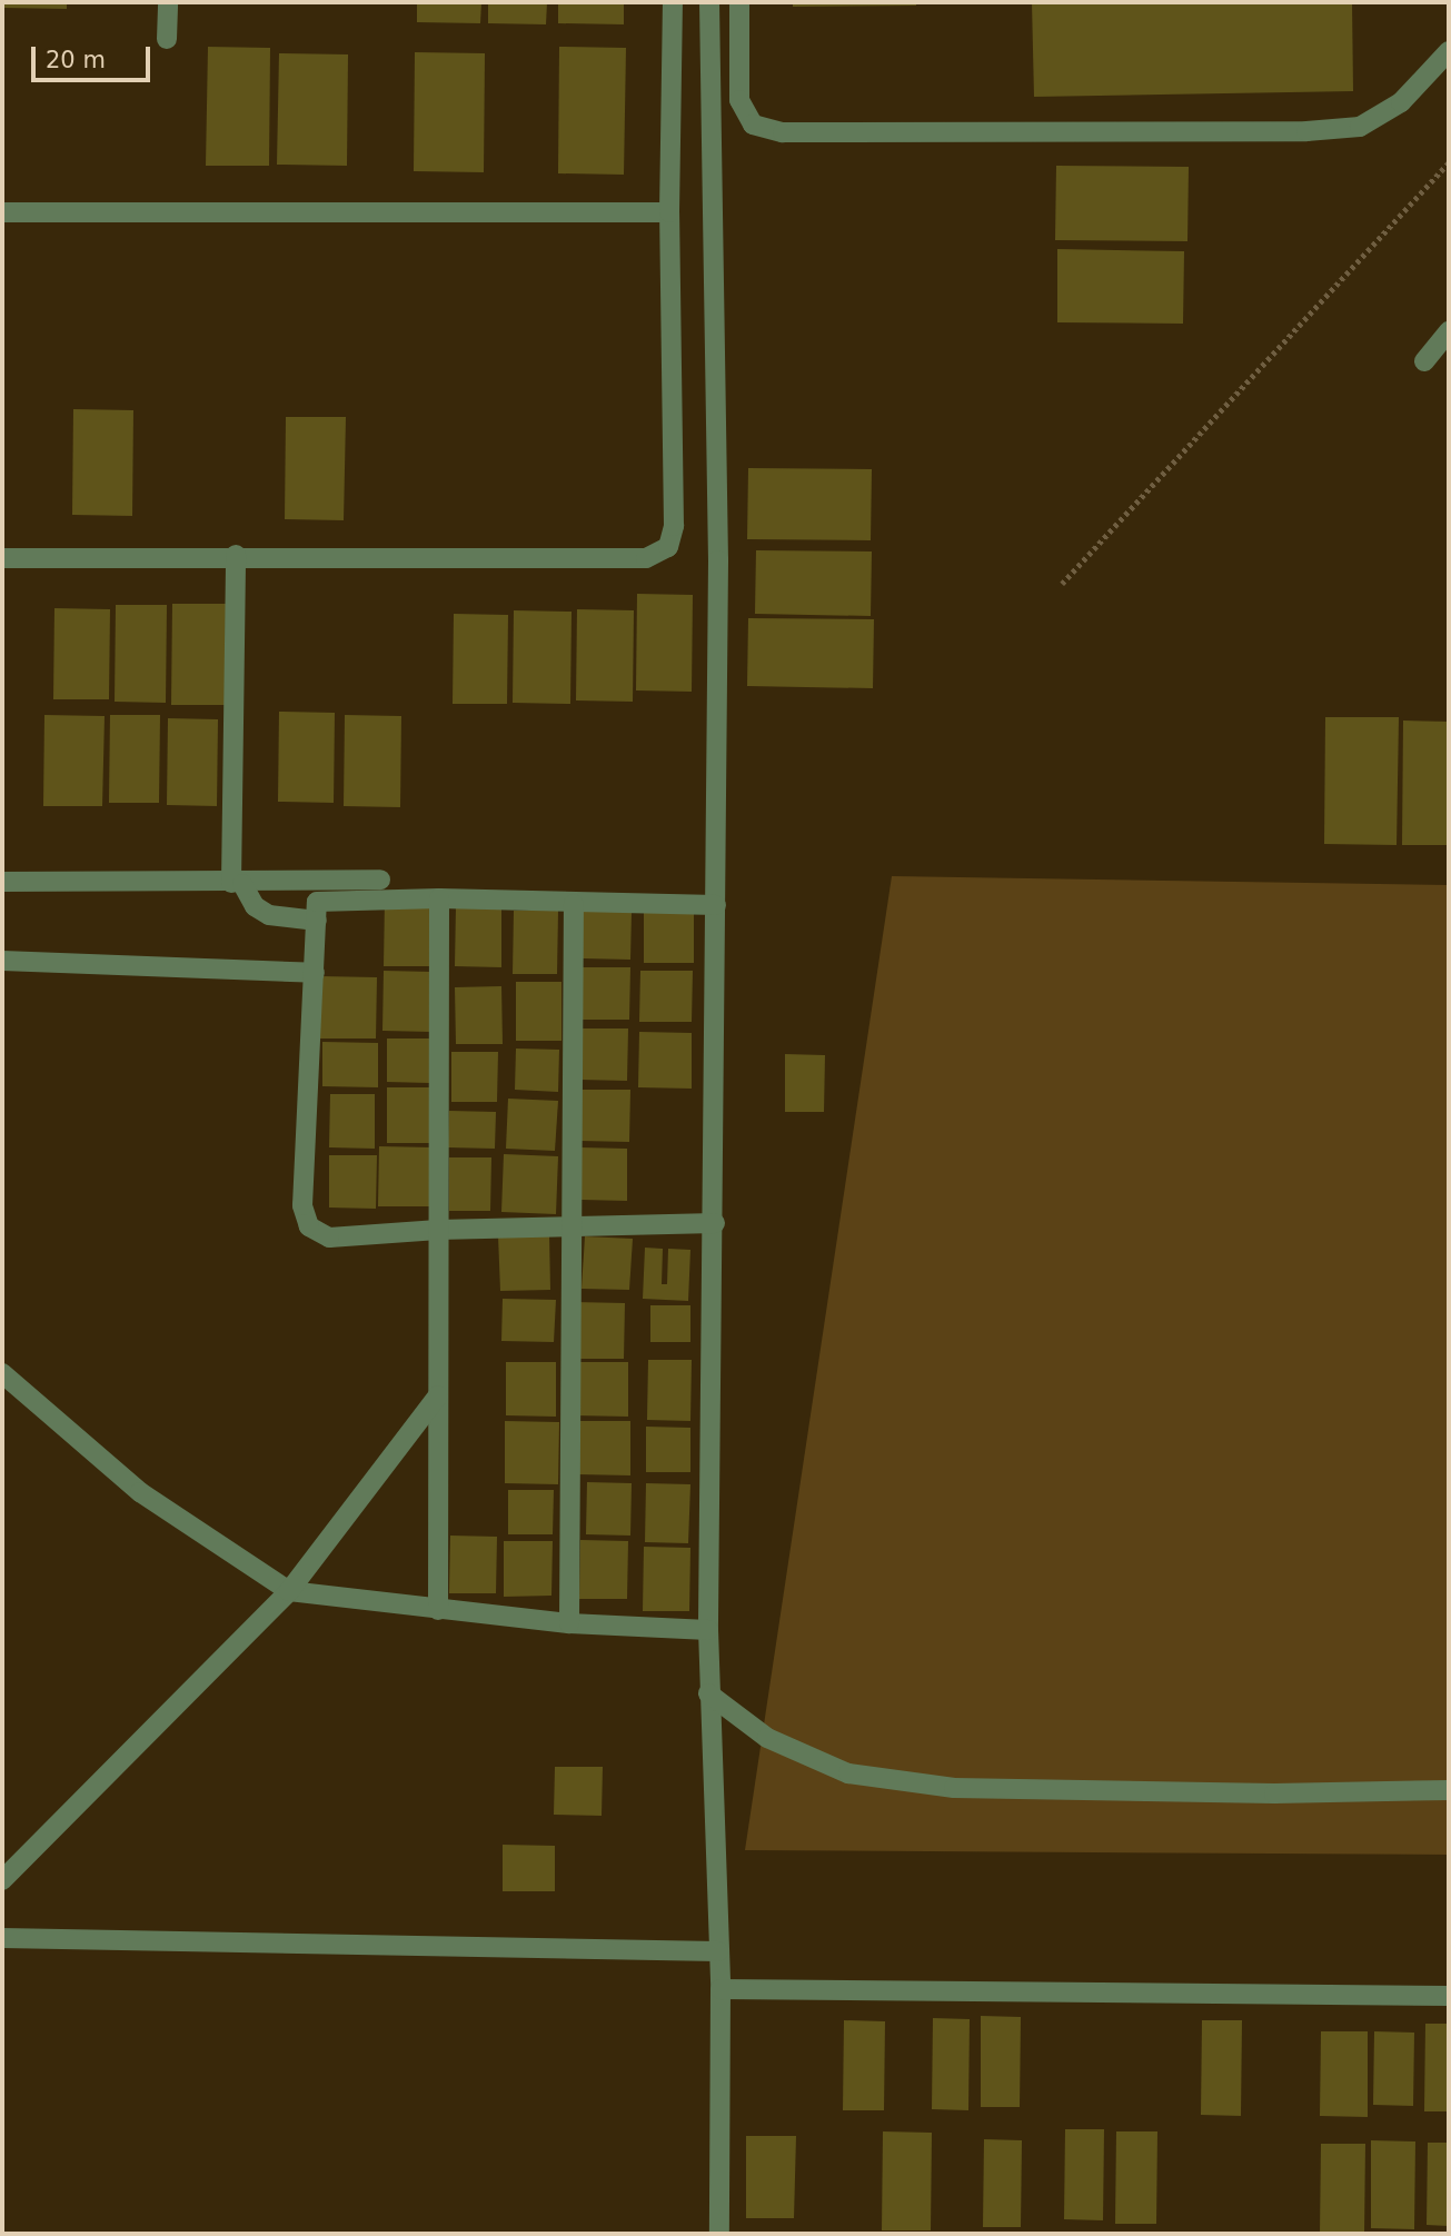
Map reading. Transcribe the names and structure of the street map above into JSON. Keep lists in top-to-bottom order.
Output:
{
  "scale_bar": "20 m"
}
